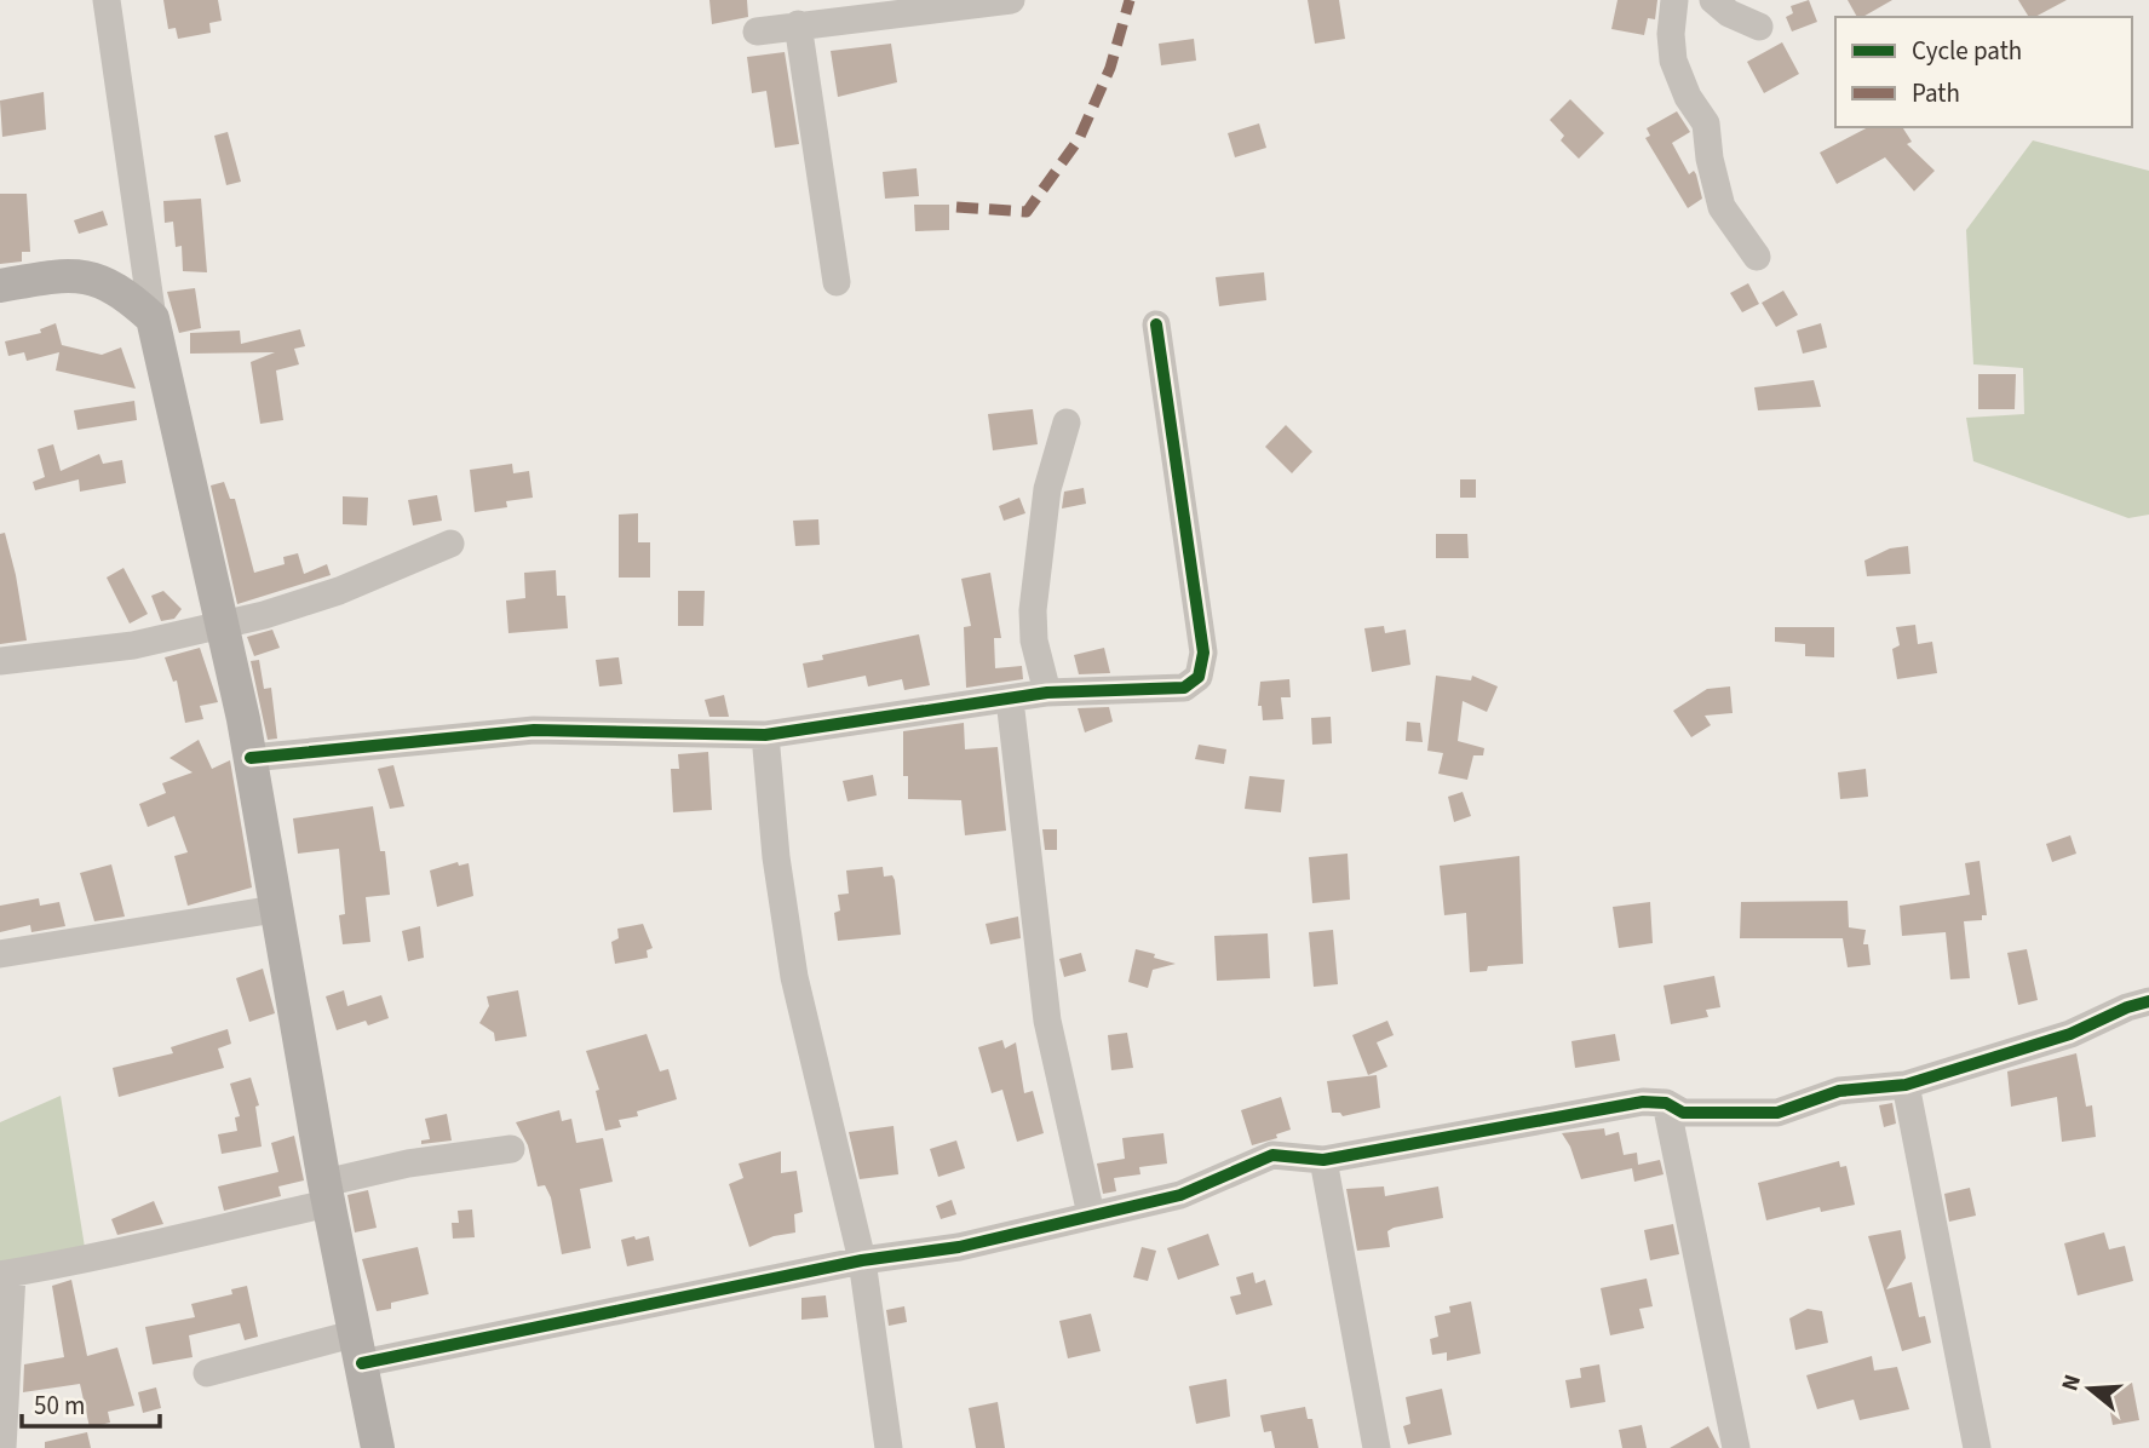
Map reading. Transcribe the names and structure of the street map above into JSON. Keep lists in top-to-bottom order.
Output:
{
  "legend": ["Cycle path", "Path"],
  "scale_bar": "50 m",
  "north": "left"
}
